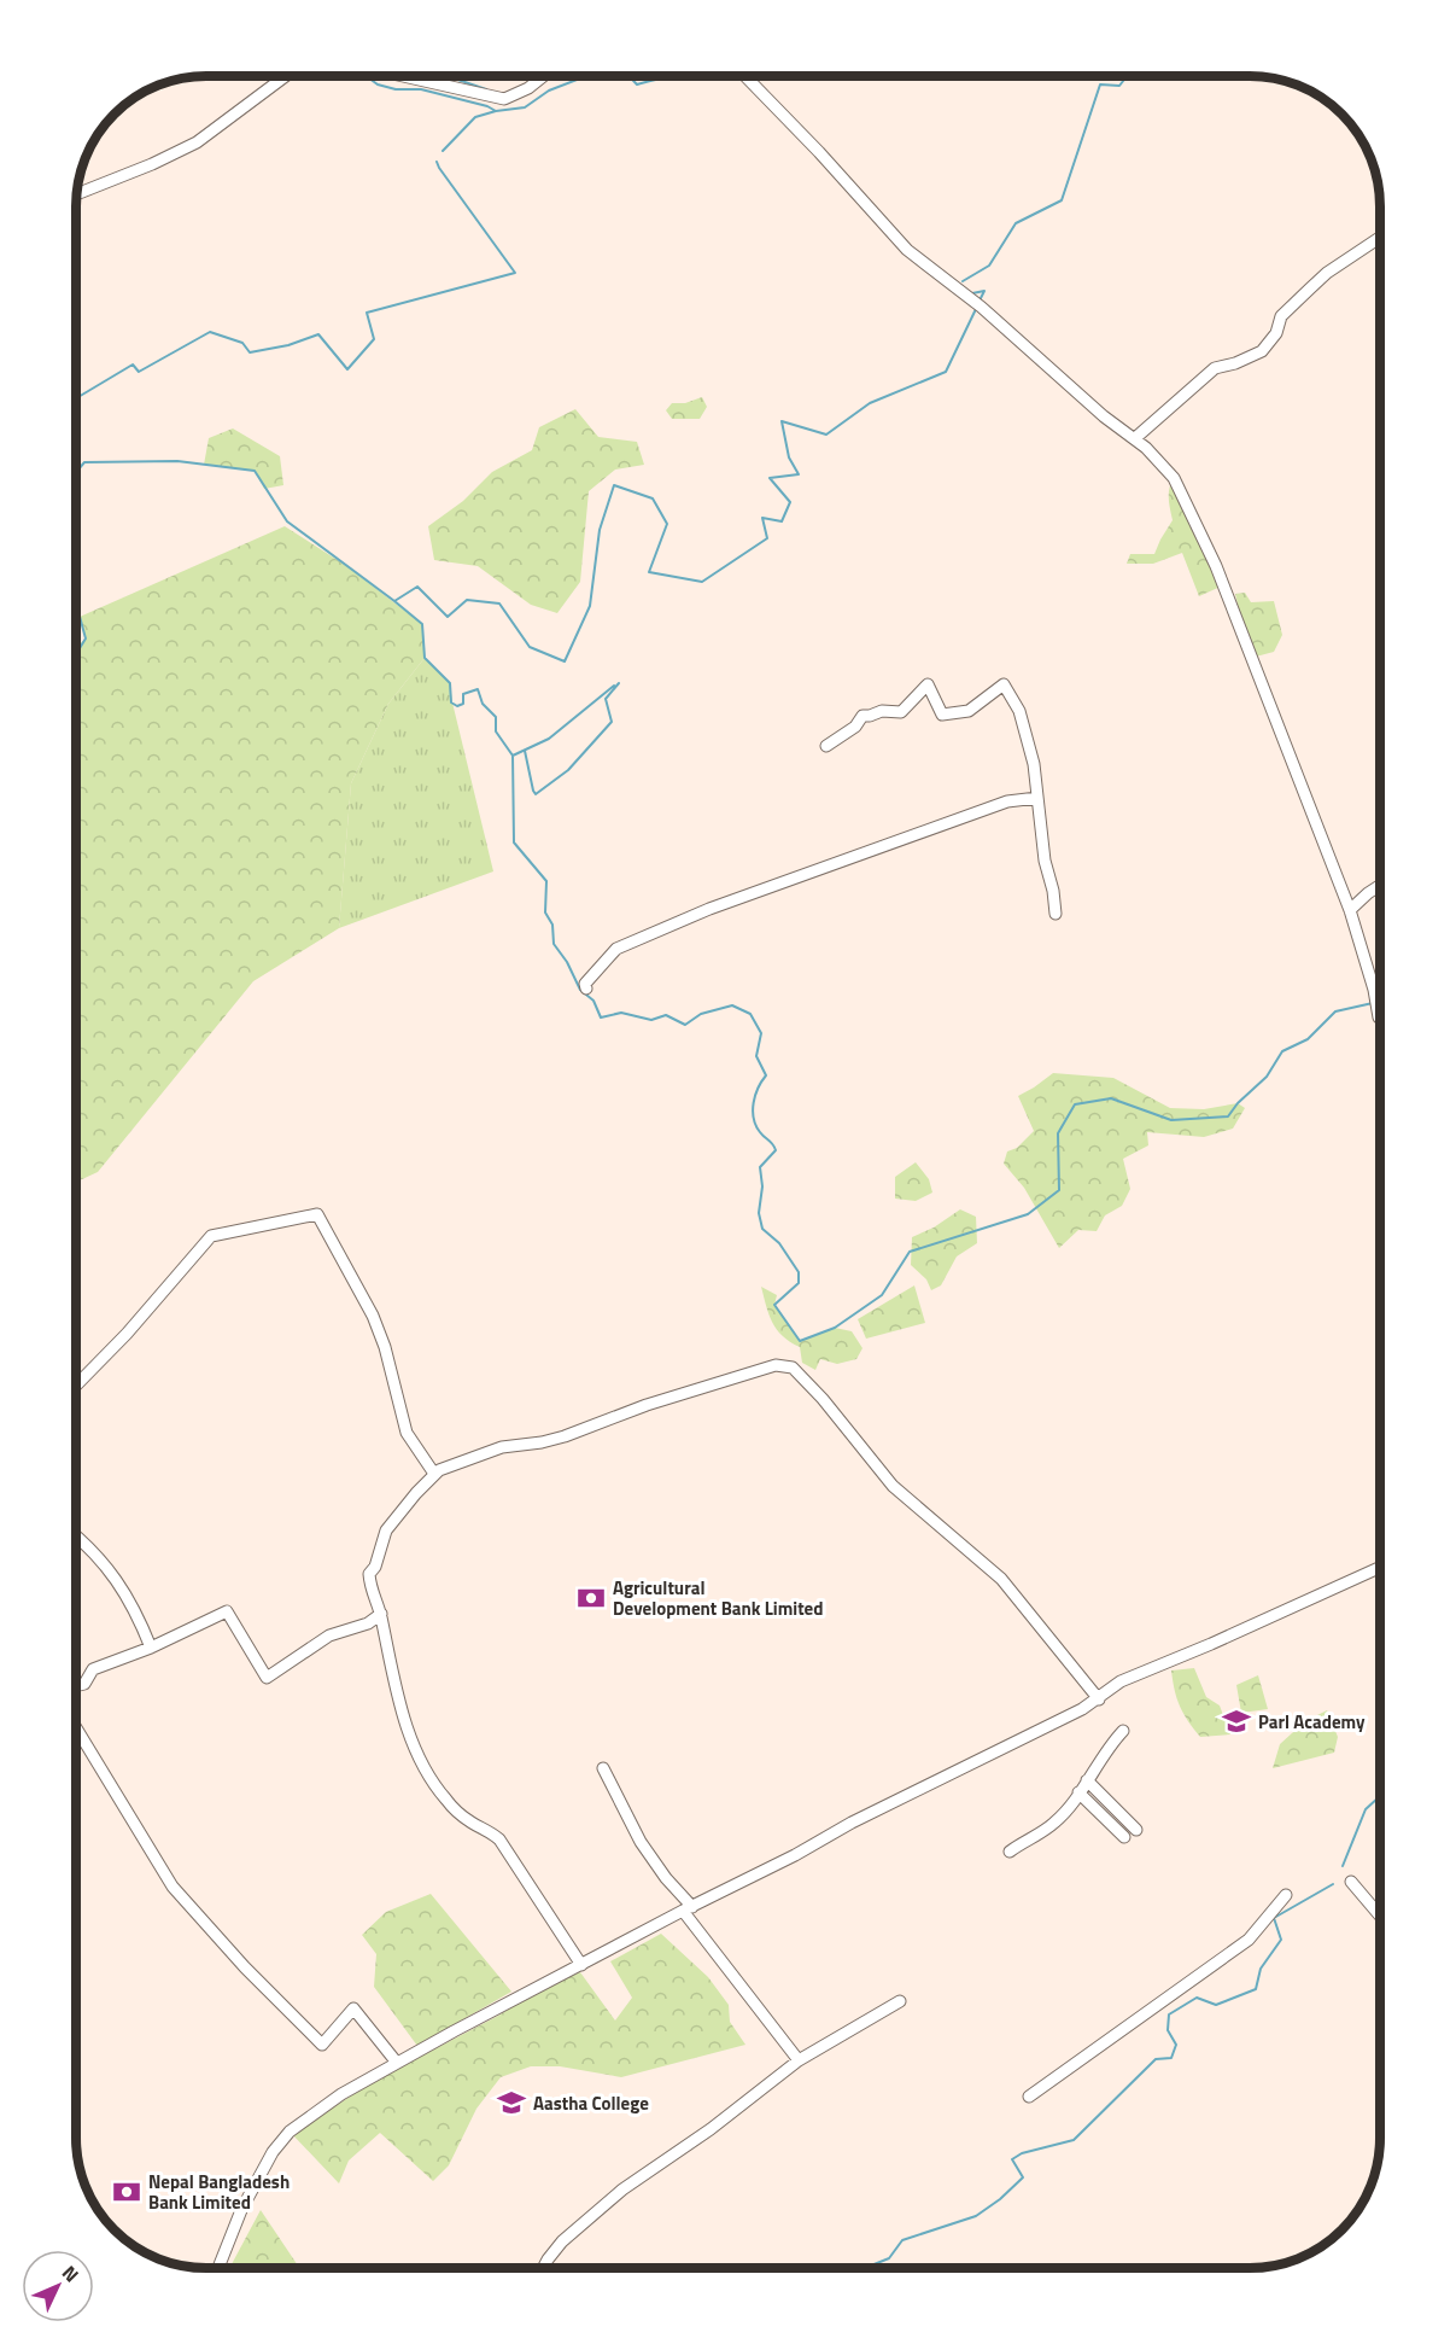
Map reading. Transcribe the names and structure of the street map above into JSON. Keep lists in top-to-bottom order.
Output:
{
  "places": {
    "bank": ["Agricultural Development Bank Limited", "Nepal Bangladesh Bank Limited"],
    "school or university": ["Parl Academy", "Aastha College"]
  },
  "north": "top right"
}
